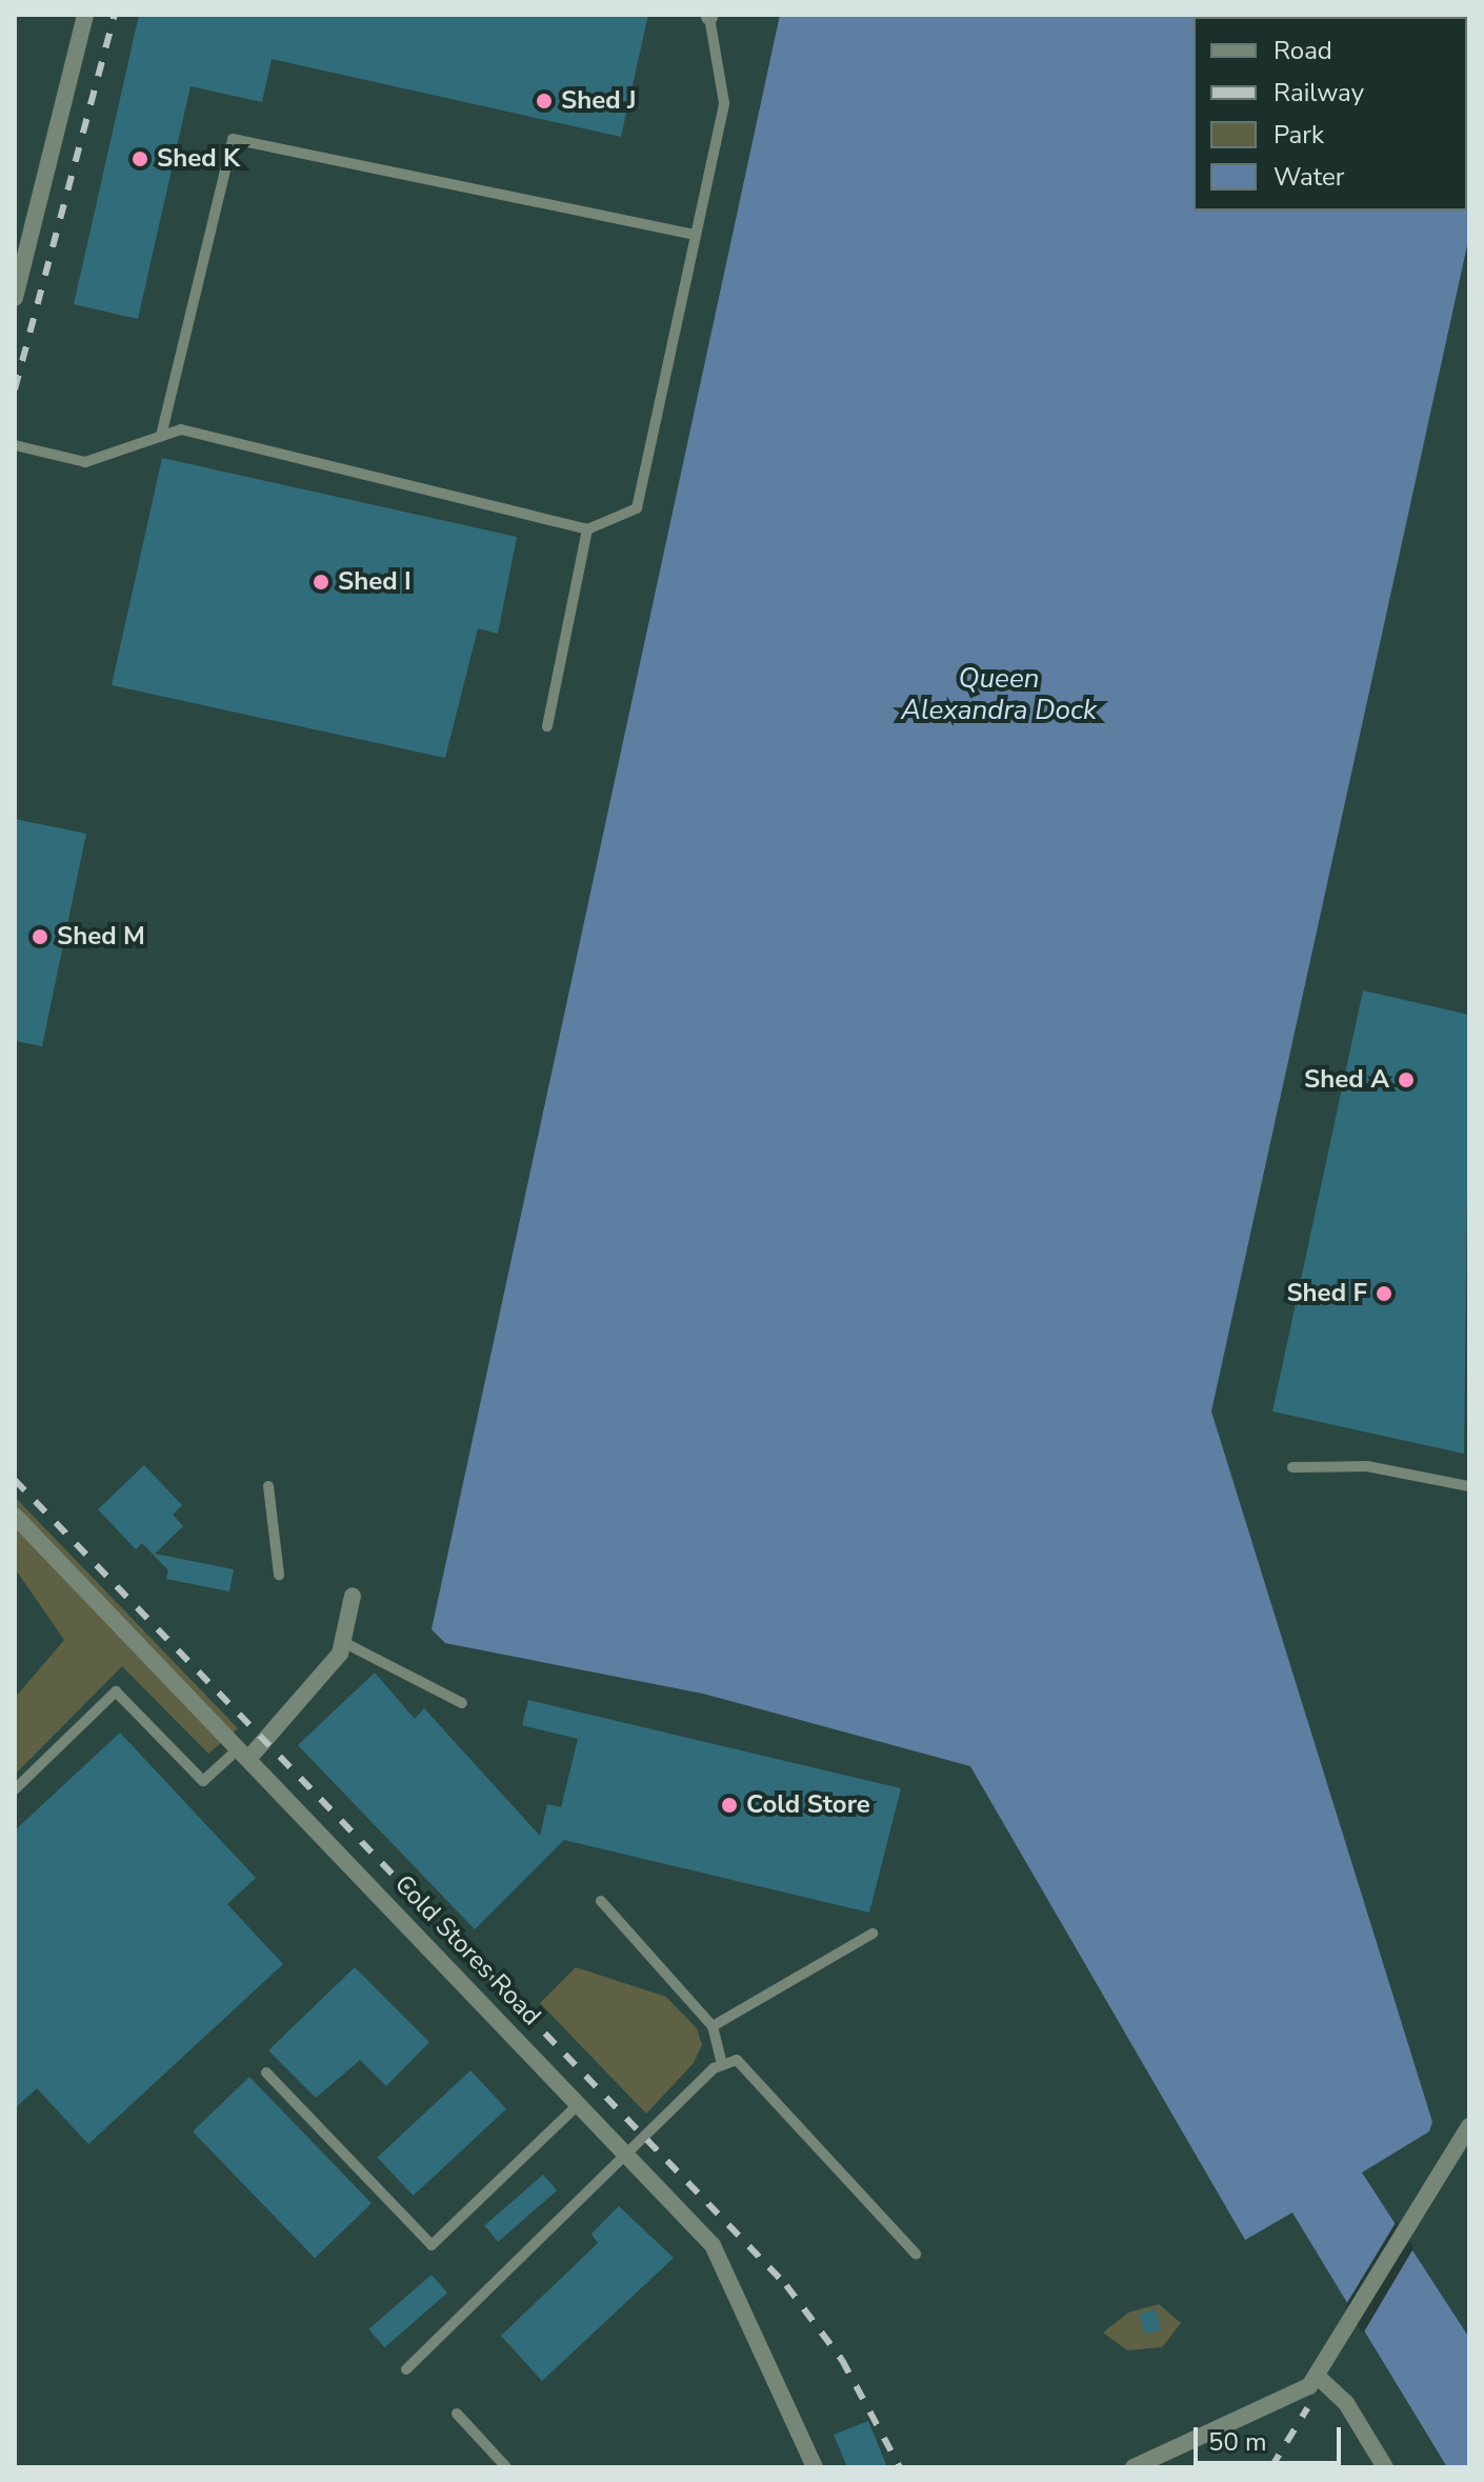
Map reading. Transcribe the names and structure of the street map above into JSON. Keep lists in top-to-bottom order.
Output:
{
  "streets": {
    "street": ["Cold Stores Road"]
  },
  "water": ["Queen Alexandra Dock"],
  "places": [
    "Shed J",
    "Shed K",
    "Shed I",
    "Shed M",
    "Shed A",
    "Shed F",
    "Cold Store"
  ],
  "legend": [
    "Road",
    "Railway",
    "Park",
    "Water"
  ],
  "scale_bar": "50 m"
}
